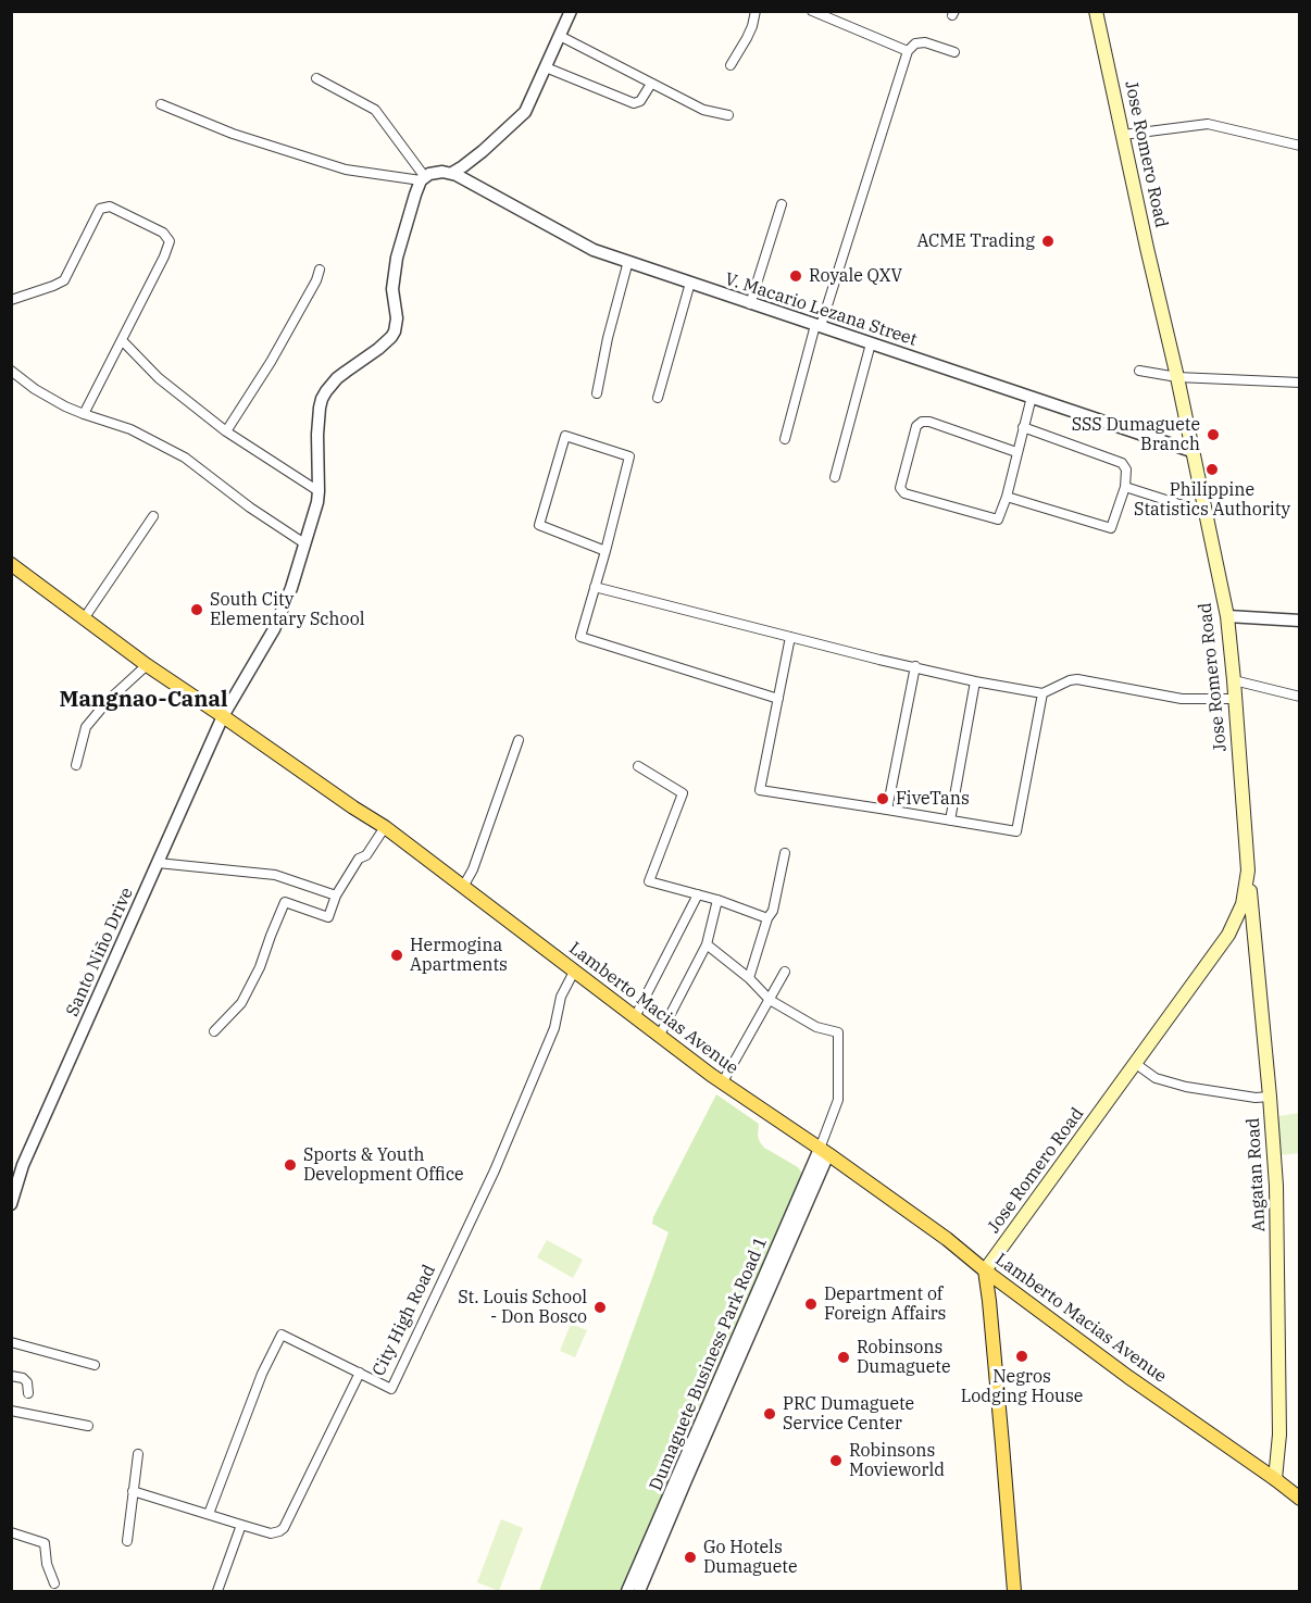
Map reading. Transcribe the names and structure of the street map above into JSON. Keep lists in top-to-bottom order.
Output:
{
  "streets": {
    "main road": ["Jose Romero Road", "Lamberto Macias Avenue", "Angatan Road"],
    "street": [
      "V. Macario Lezana Street",
      "Santo Niño Drive",
      "City High Road",
      "Dumaguete Business Park Road 1"
    ]
  },
  "crossings": [
    ["Jose Romero Road", "V. Macario Lezana Street"],
    ["Jose Romero Road", "Lamberto Macias Avenue"],
    ["Jose Romero Road", "Angatan Road"],
    ["Santo Niño Drive", "Lamberto Macias Avenue"],
    ["Lamberto Macias Avenue", "Angatan Road"],
    ["Lamberto Macias Avenue", "City High Road"],
    ["Lamberto Macias Avenue", "Dumaguete Business Park Road 1"]
  ],
  "districts": ["Mangnao-Canal"],
  "places": [
    "ACME Trading",
    "Royale QXV",
    "SSS Dumaguete Branch",
    "Philippine Statistics Authority",
    "South City Elementary School",
    "FiveTans",
    "Hermogina Apartments",
    "Sports & Youth Development Office",
    "Department of Foreign Affairs",
    "St. Louis School - Don Bosco",
    "Negros Lodging House",
    "Robinsons Dumaguete",
    "PRC Dumaguete Service Center",
    "Robinsons Movieworld",
    "Go Hotels Dumaguete"
  ]
}
